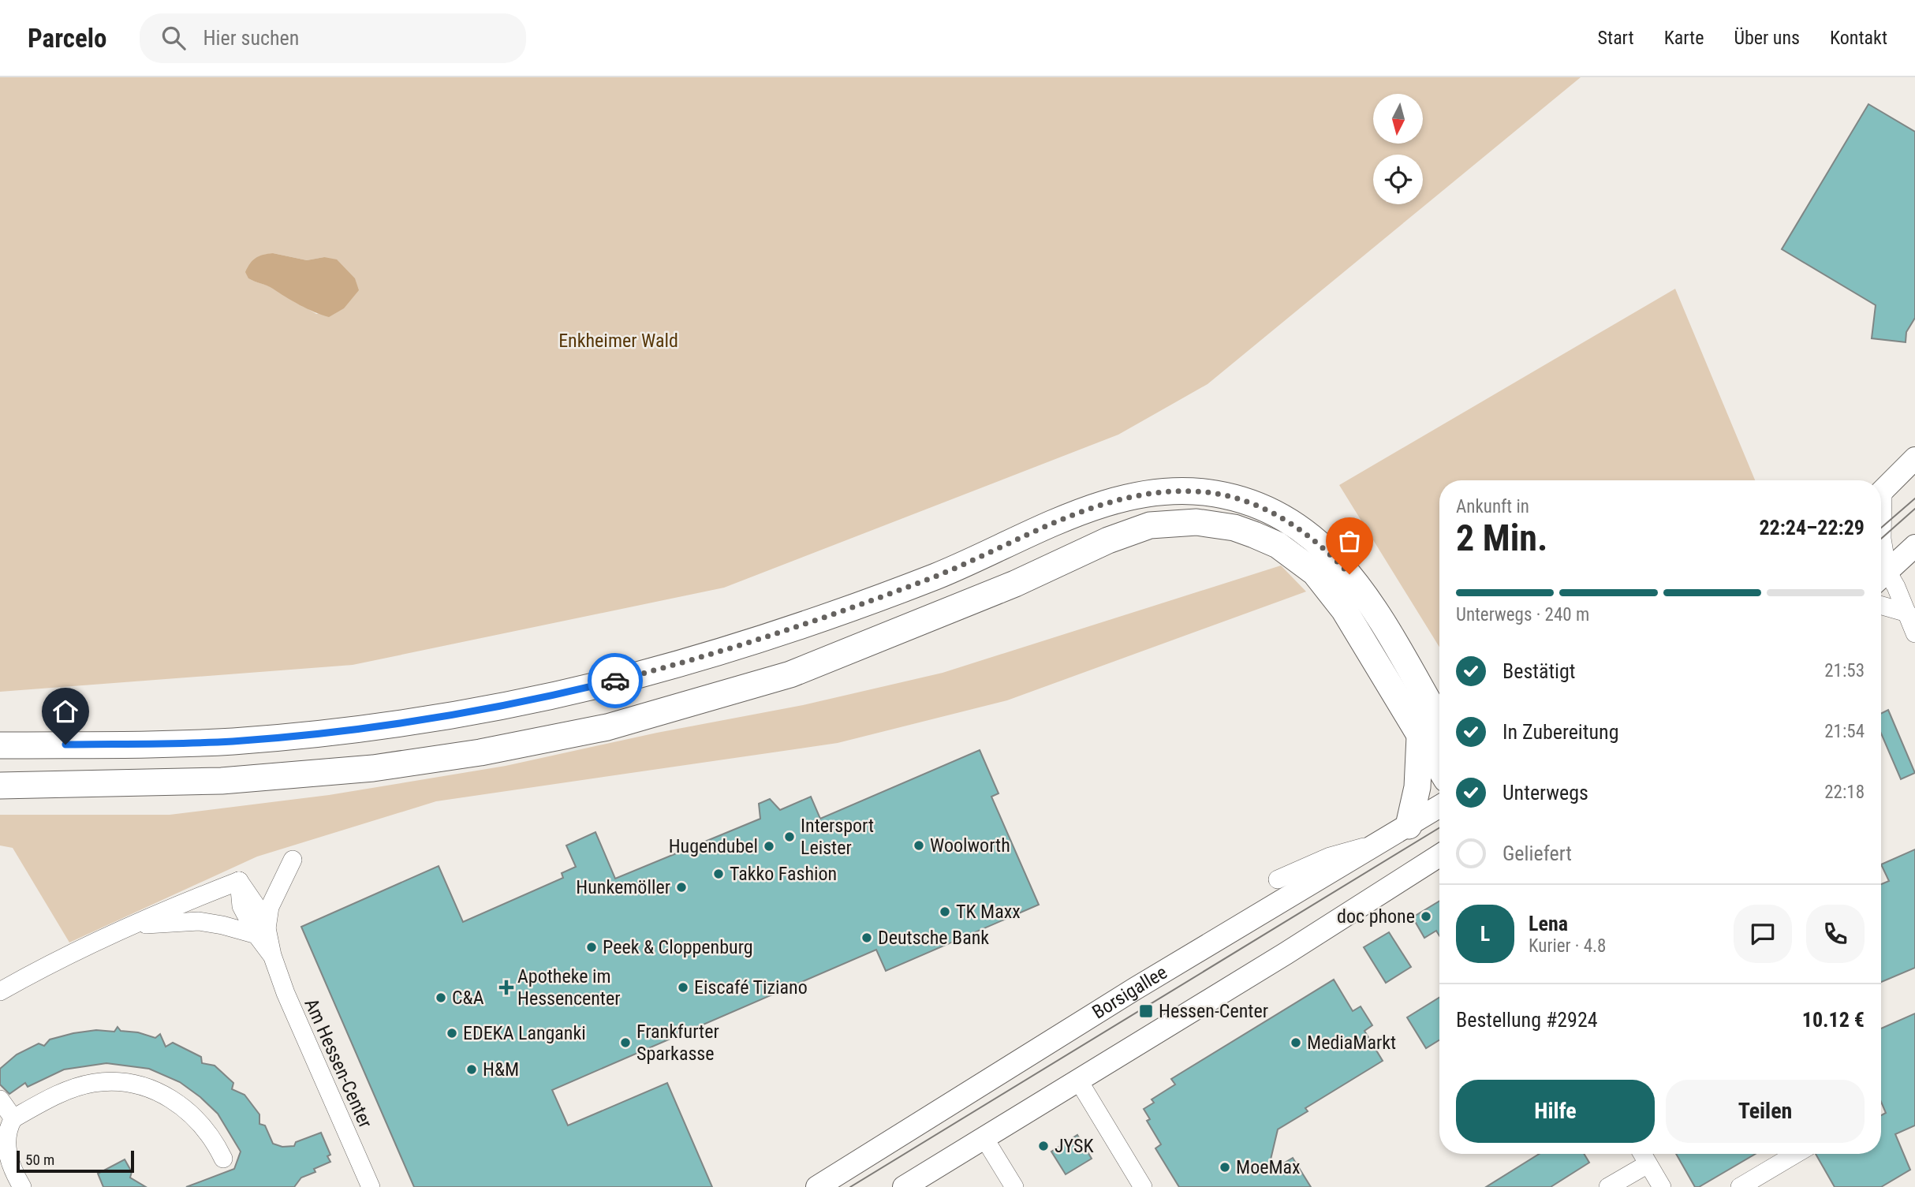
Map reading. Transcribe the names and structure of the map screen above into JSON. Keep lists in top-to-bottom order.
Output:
{
  "streets": {
    "main road": ["Borsigallee"],
    "street": ["Am Hessen-Center"]
  },
  "parks": ["Enkheimer Wald"],
  "places": {
    "other": [
      "Intersport Leister",
      "Woolworth",
      "Hugendubel",
      "Takko Fashion",
      "Hunkemöller",
      "TK Maxx",
      "doc phone",
      "Deutsche Bank",
      "Peek & Cloppenburg",
      "Eiscafé Tiziano",
      "C&A",
      "EDEKA Langanki",
      "Frankfurter Sparkasse",
      "MediaMarkt",
      "H&M",
      "JYSK",
      "MoeMax"
    ],
    "health": ["Apotheke im Hessencenter"],
    "transit": ["Hessen-Center"]
  },
  "scale_bar": "50 m",
  "north": "bottom",
  "page": {
    "header": "Parcelo",
    "search": "Hier suchen",
    "nav": [
      "Start",
      "Karte",
      "Über uns",
      "Kontakt"
    ],
    "heading": ["2 Min.", "Ankunft in", "22:24–22:29"],
    "panel": [
      "Lena",
      "Kurier · 4.8",
      "Bestellung #2924",
      "10.12 €"
    ],
    "bar": "Unterwegs · 240 m",
    "list": [
      ["Bestätigt", "21:53"],
      ["In Zubereitung", "21:54"],
      ["Unterwegs", "22:18"],
      "Geliefert"
    ],
    "round": "L",
    "buttons": ["Hilfe", "Teilen"],
    "scale": "50 m"
  }
}
